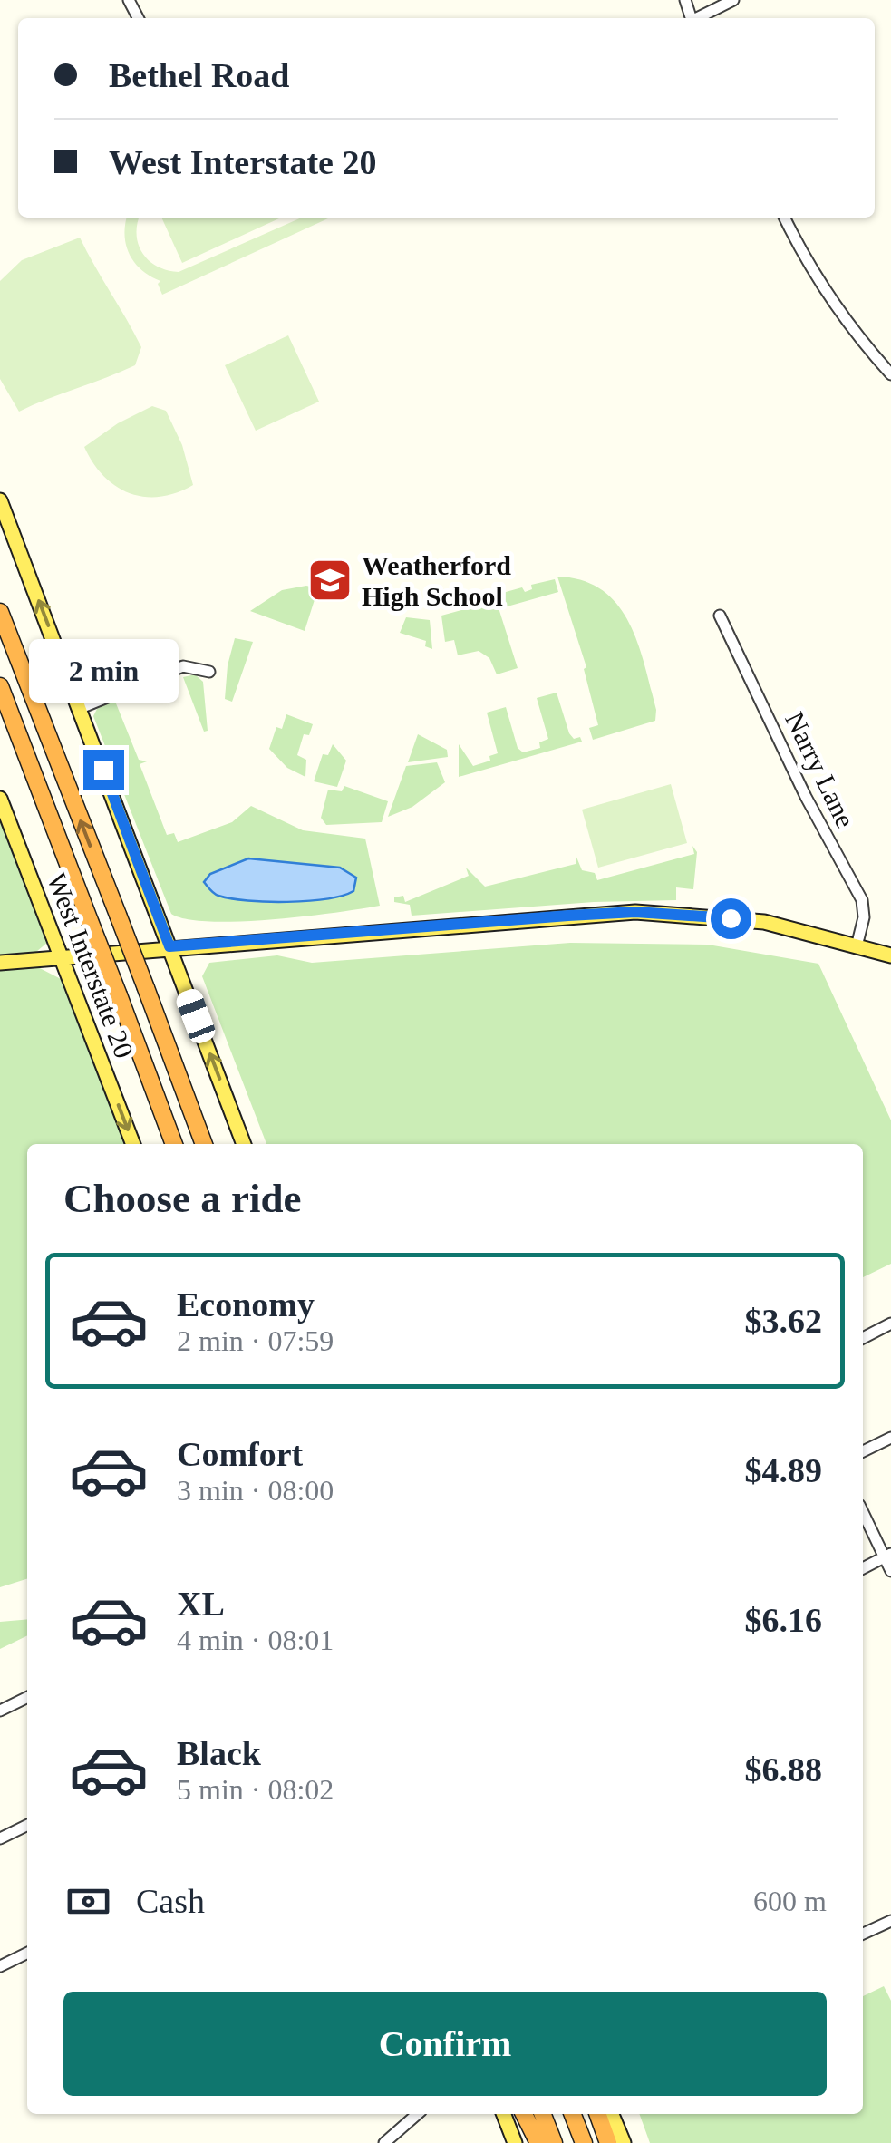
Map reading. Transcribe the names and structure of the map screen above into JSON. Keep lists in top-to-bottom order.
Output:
{
  "streets": {
    "main road": ["West Interstate 20"],
    "street": ["Narry Lane"]
  },
  "places": {
    "school or university": ["Weatherford High School"]
  },
  "page": {
    "banner": ["Bethel Road", "West Interstate 20"],
    "bubble": "2 min",
    "heading": "Choose a ride",
    "list": [
      {
        "name": "Economy",
        "note": "2 min · 07:59",
        "value": "$3.62"
      },
      {
        "name": "Comfort",
        "note": "3 min · 08:00",
        "value": "$4.89"
      },
      {
        "name": "XL",
        "note": "4 min · 08:01",
        "value": "$6.16"
      },
      {
        "name": "Black",
        "note": "5 min · 08:02",
        "value": "$6.88"
      }
    ],
    "pay": ["Cash", "600 m"],
    "buttons": "Confirm"
  }
}
